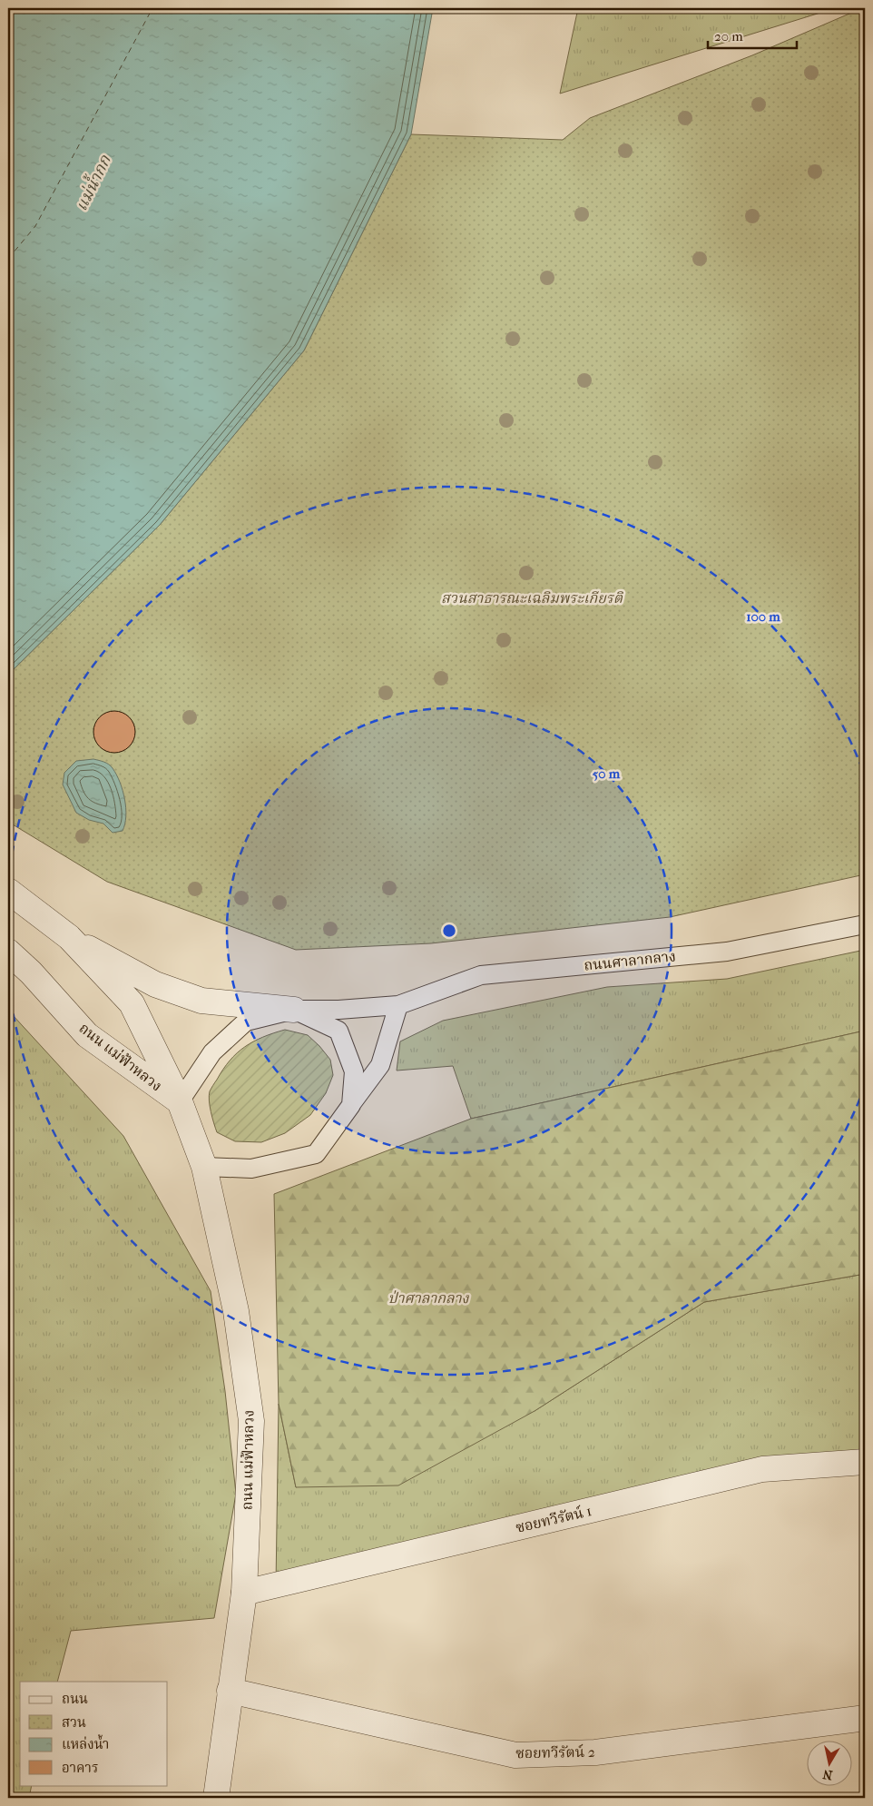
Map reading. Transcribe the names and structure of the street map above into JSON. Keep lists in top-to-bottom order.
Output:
{
  "streets": {
    "street": ["ถนน แม่ฟ้าหลวง", "ซอยทวีรัตน์ 1", "ซอยทวีรัตน์ 2"],
    "lane": ["ถนนศาลากลาง"]
  },
  "crossings": [
    ["ถนนศาลากลาง", "ถนน แม่ฟ้าหลวง"],
    ["ถนน แม่ฟ้าหลวง", "ซอยทวีรัตน์ 1"],
    ["ถนน แม่ฟ้าหลวง", "ซอยทวีรัตน์ 2"]
  ],
  "water": ["แม่น้ำกก"],
  "parks": ["สวนสาธารณะเฉลิมพระเกียรติ", "ป่าศาลากลาง"],
  "legend": [
    "ถนน",
    "สวน",
    "แหล่งน้ำ",
    "อาคาร"
  ],
  "scale_bar": "20 m",
  "north": "bottom",
  "rings": ["100 m", "50 m"]
}
